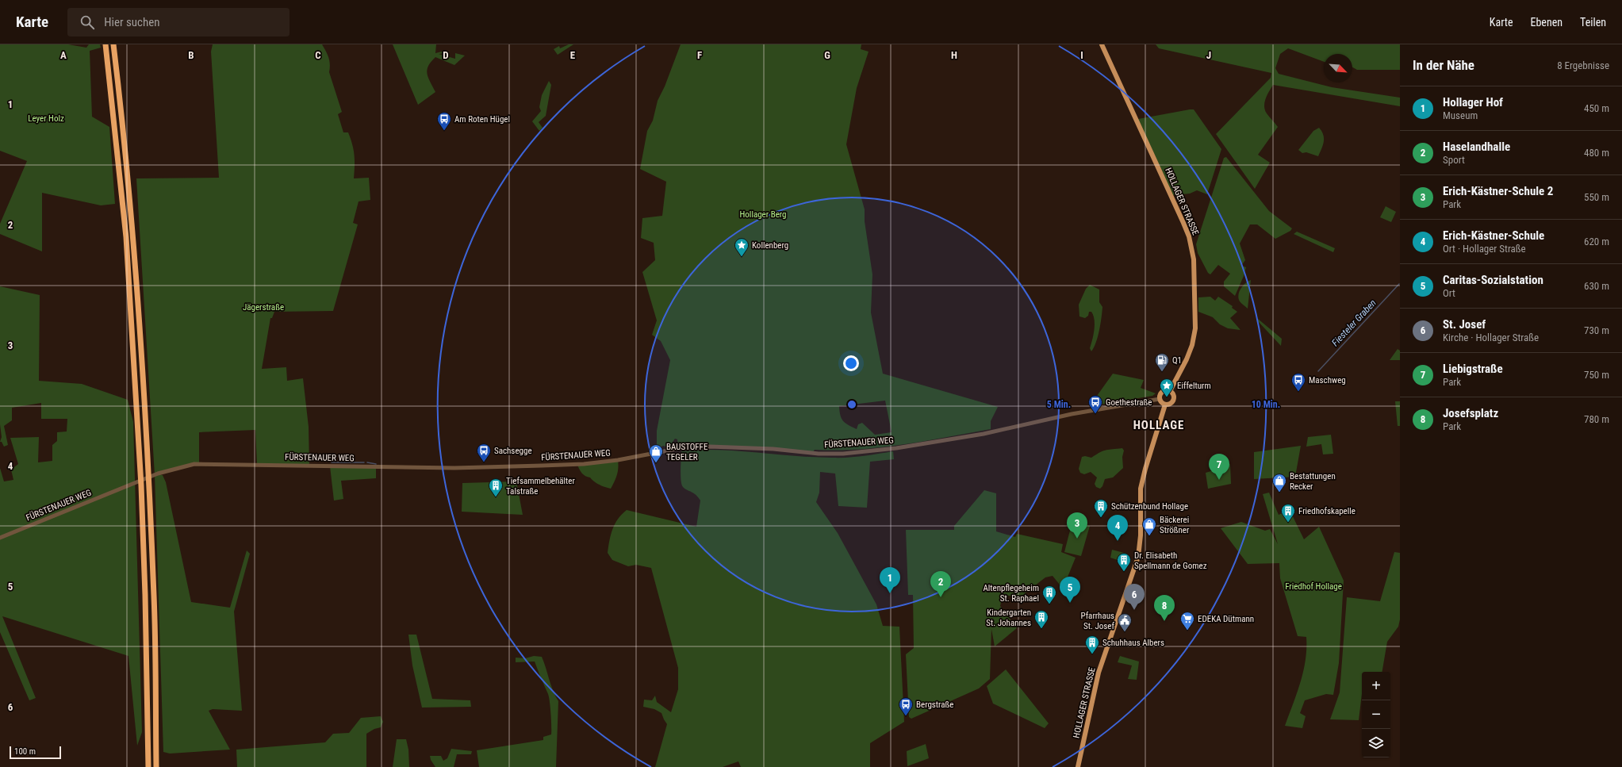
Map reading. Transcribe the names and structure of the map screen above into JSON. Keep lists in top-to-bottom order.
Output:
{
  "streets": {
    "main road": ["HOLLAGER STRASSE"],
    "street": ["FÜRSTENAUER WEG"]
  },
  "crossings": [
    ["HOLLAGER STRASSE", "FÜRSTENAUER WEG"]
  ],
  "districts": ["HOLLAGE"],
  "water": ["Fiesteler Graben"],
  "parks": [
    "Leyer Holz",
    "Hollager Berg",
    "Jägerstraße",
    "Friedhof Hollage"
  ],
  "places": {
    "bus stop": [
      "Am Roten Hügel",
      "Maschweg",
      "Goethestraße",
      "Sachsegge",
      "Bergstraße"
    ],
    "place": ["Kollenberg", "Eiffelturm"],
    "fuel station": ["Q1"],
    "shop": ["BAUSTOFFE TEGELER", "Bestattungen Recker", "Bäckerei Strößner"],
    "building": [
      "Tiefsammelbehälter Talstraße",
      "Schützenbund Hollage",
      "Friedhofskapelle",
      "Dr. Elisabeth Spellmann de Gomez",
      "Altenpflegeheim St. Raphael",
      "Kindergarten St. Johannes",
      "Schuhhaus Albers"
    ],
    "supermarket": ["EDEKA Dütmann"],
    "public building": ["Pfarrhaus St. Josef"]
  },
  "scale_bar": "100 m",
  "north": "bottom right",
  "page": {
    "header": "Karte",
    "search": "Hier suchen",
    "nav": ["Karte", "Ebenen", "Teilen"],
    "heading": ["In der Nähe", "8 Ergebnisse"],
    "list": [
      {
        "mark": "1",
        "name": "Hollager Hof",
        "note": "Museum",
        "value": "450 m"
      },
      {
        "mark": "2",
        "name": "Haselandhalle",
        "note": "Sport",
        "value": "480 m"
      },
      {
        "mark": "3",
        "name": "Erich-Kästner-Schule 2",
        "note": "Park",
        "value": "550 m"
      },
      {
        "mark": "4",
        "name": "Erich-Kästner-Schule",
        "note": "Ort · Hollager Straße",
        "value": "620 m"
      },
      {
        "mark": "5",
        "name": "Caritas-Sozialstation",
        "note": "Ort",
        "value": "630 m"
      },
      {
        "mark": "6",
        "name": "St. Josef",
        "note": "Kirche · Hollager Straße",
        "value": "730 m"
      },
      {
        "mark": "7",
        "name": "Liebigstraße",
        "note": "Park",
        "value": "750 m"
      },
      {
        "mark": "8",
        "name": "Josefsplatz",
        "note": "Park",
        "value": "780 m"
      }
    ],
    "pins": [
      "7",
      "3",
      "4",
      "1",
      "2",
      "5",
      "6",
      "8"
    ],
    "map_buttons": ["+", "−"],
    "scale": "100 m"
  },
  "grid": {
    "columns": [
      "A",
      "B",
      "C",
      "D",
      "E",
      "F",
      "G",
      "H",
      "I",
      "J"
    ],
    "rows": [
      "1",
      "2",
      "3",
      "4",
      "5",
      "6"
    ]
  },
  "rings": ["5 Min.", "10 Min."]
}
